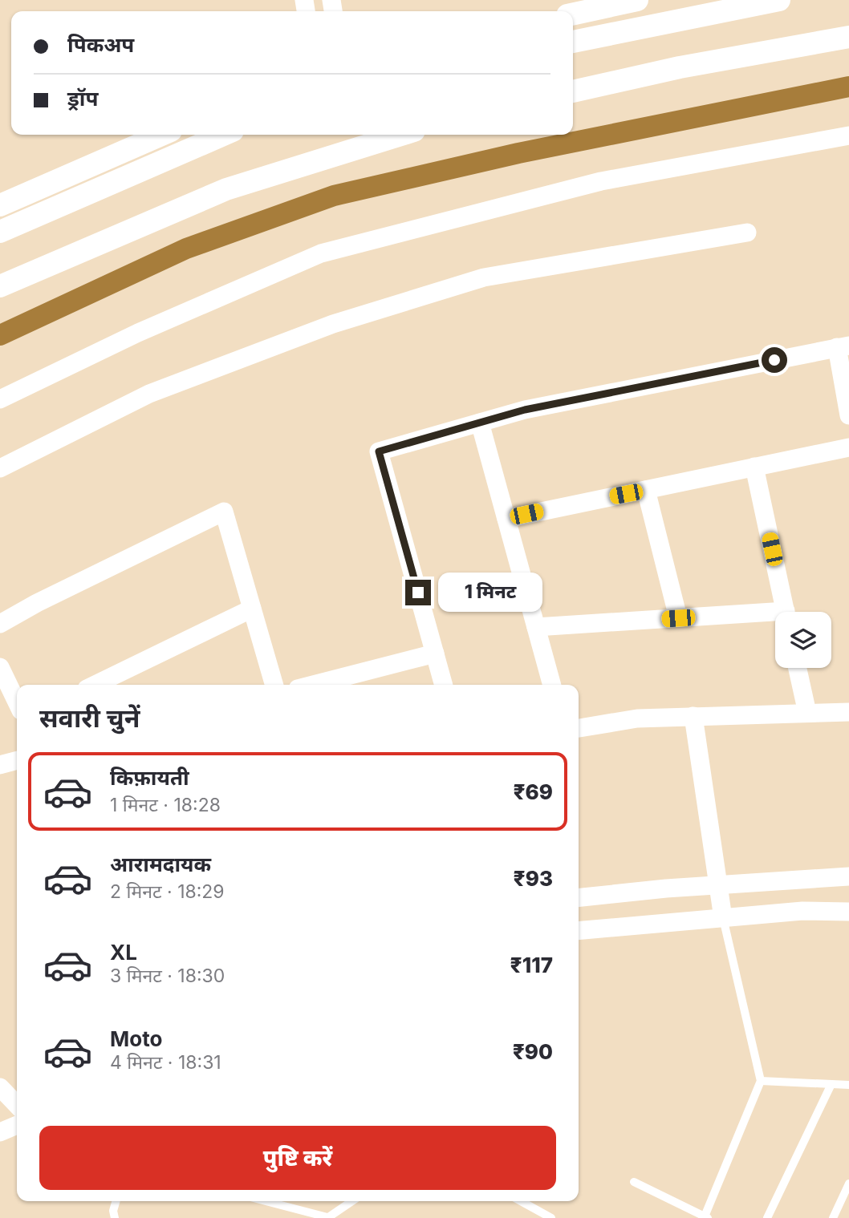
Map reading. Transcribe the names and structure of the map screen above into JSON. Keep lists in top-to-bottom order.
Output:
{
  "page": {
    "banner": ["पिकअप", "ड्रॉप"],
    "bubble": "1 मिनट",
    "heading": "सवारी चुनें",
    "list": [
      {
        "name": "किफ़ायती",
        "note": "1 मिनट · 18:28",
        "value": "₹69"
      },
      {
        "name": "आरामदायक",
        "note": "2 मिनट · 18:29",
        "value": "₹93"
      },
      {
        "name": "XL",
        "note": "3 मिनट · 18:30",
        "value": "₹117"
      },
      {
        "name": "Moto",
        "note": "4 मिनट · 18:31",
        "value": "₹90"
      }
    ],
    "buttons": "पुष्टि करें"
  }
}
